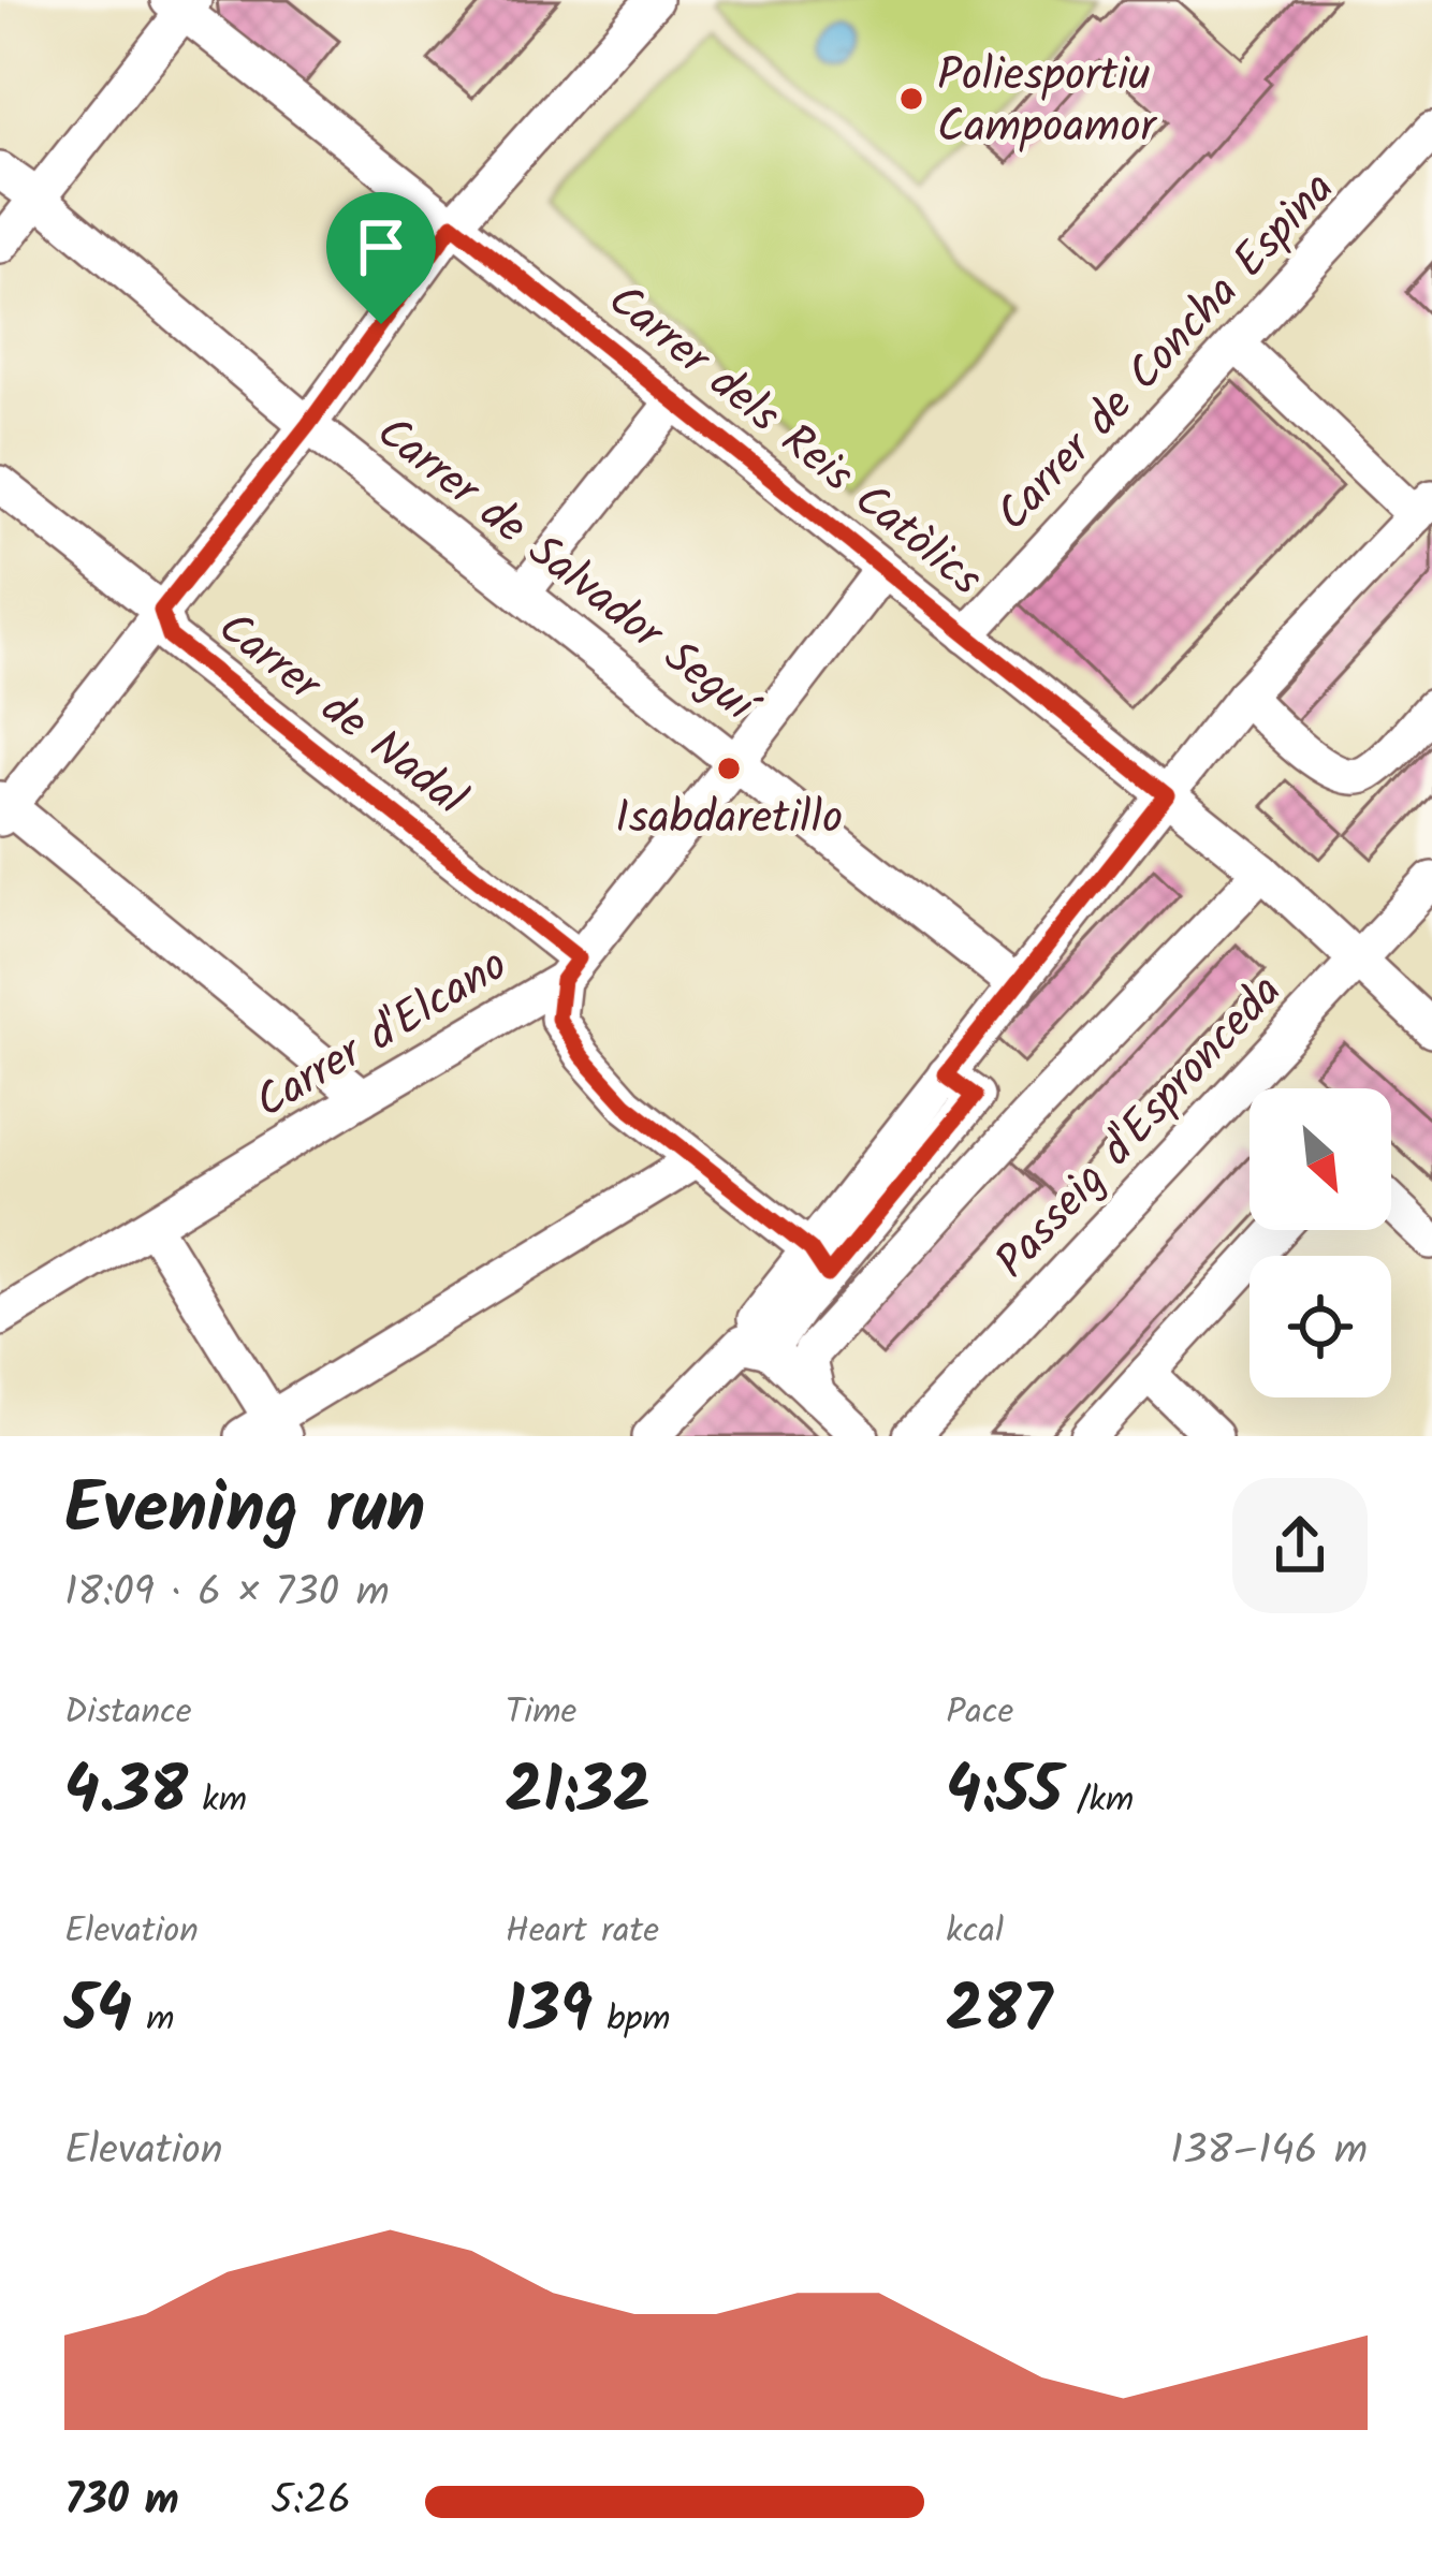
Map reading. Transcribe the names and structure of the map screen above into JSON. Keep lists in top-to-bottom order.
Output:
{
  "streets": {
    "street": [
      "Carrer de Concha Espina",
      "Carrer dels Reis Catòlics",
      "Carrer de Salvador Seguí",
      "Carrer de Nadal",
      "Carrer d'Elcano",
      "Passeig d'Espronceda"
    ]
  },
  "crossings": [
    ["Carrer de Concha Espina", "Carrer dels Reis Catòlics"],
    ["Carrer dels Reis Catòlics", "Carrer d'Elcano"],
    ["Carrer dels Reis Catòlics", "Passeig d'Espronceda"],
    ["Carrer de Salvador Seguí", "Carrer d'Elcano"],
    ["Carrer de Nadal", "Carrer d'Elcano"]
  ],
  "places": ["Poliesportiu Campoamor", "Isabdaretillo"],
  "north": "bottom right",
  "page": {
    "heading": ["Evening run", "18:09 · 6 × 730 m"],
    "stats": [
      ["Distance", "4.38 km"],
      ["Time", "21:32"],
      ["Pace", "4:55 /km"],
      ["Elevation", "54 m"],
      ["Heart rate", "139 bpm"],
      ["kcal", "287"]
    ],
    "chart": ["Elevation", "138–146 m"],
    "list": [
      {
        "name": "730 m",
        "note": "5:26"
      }
    ]
  }
}
